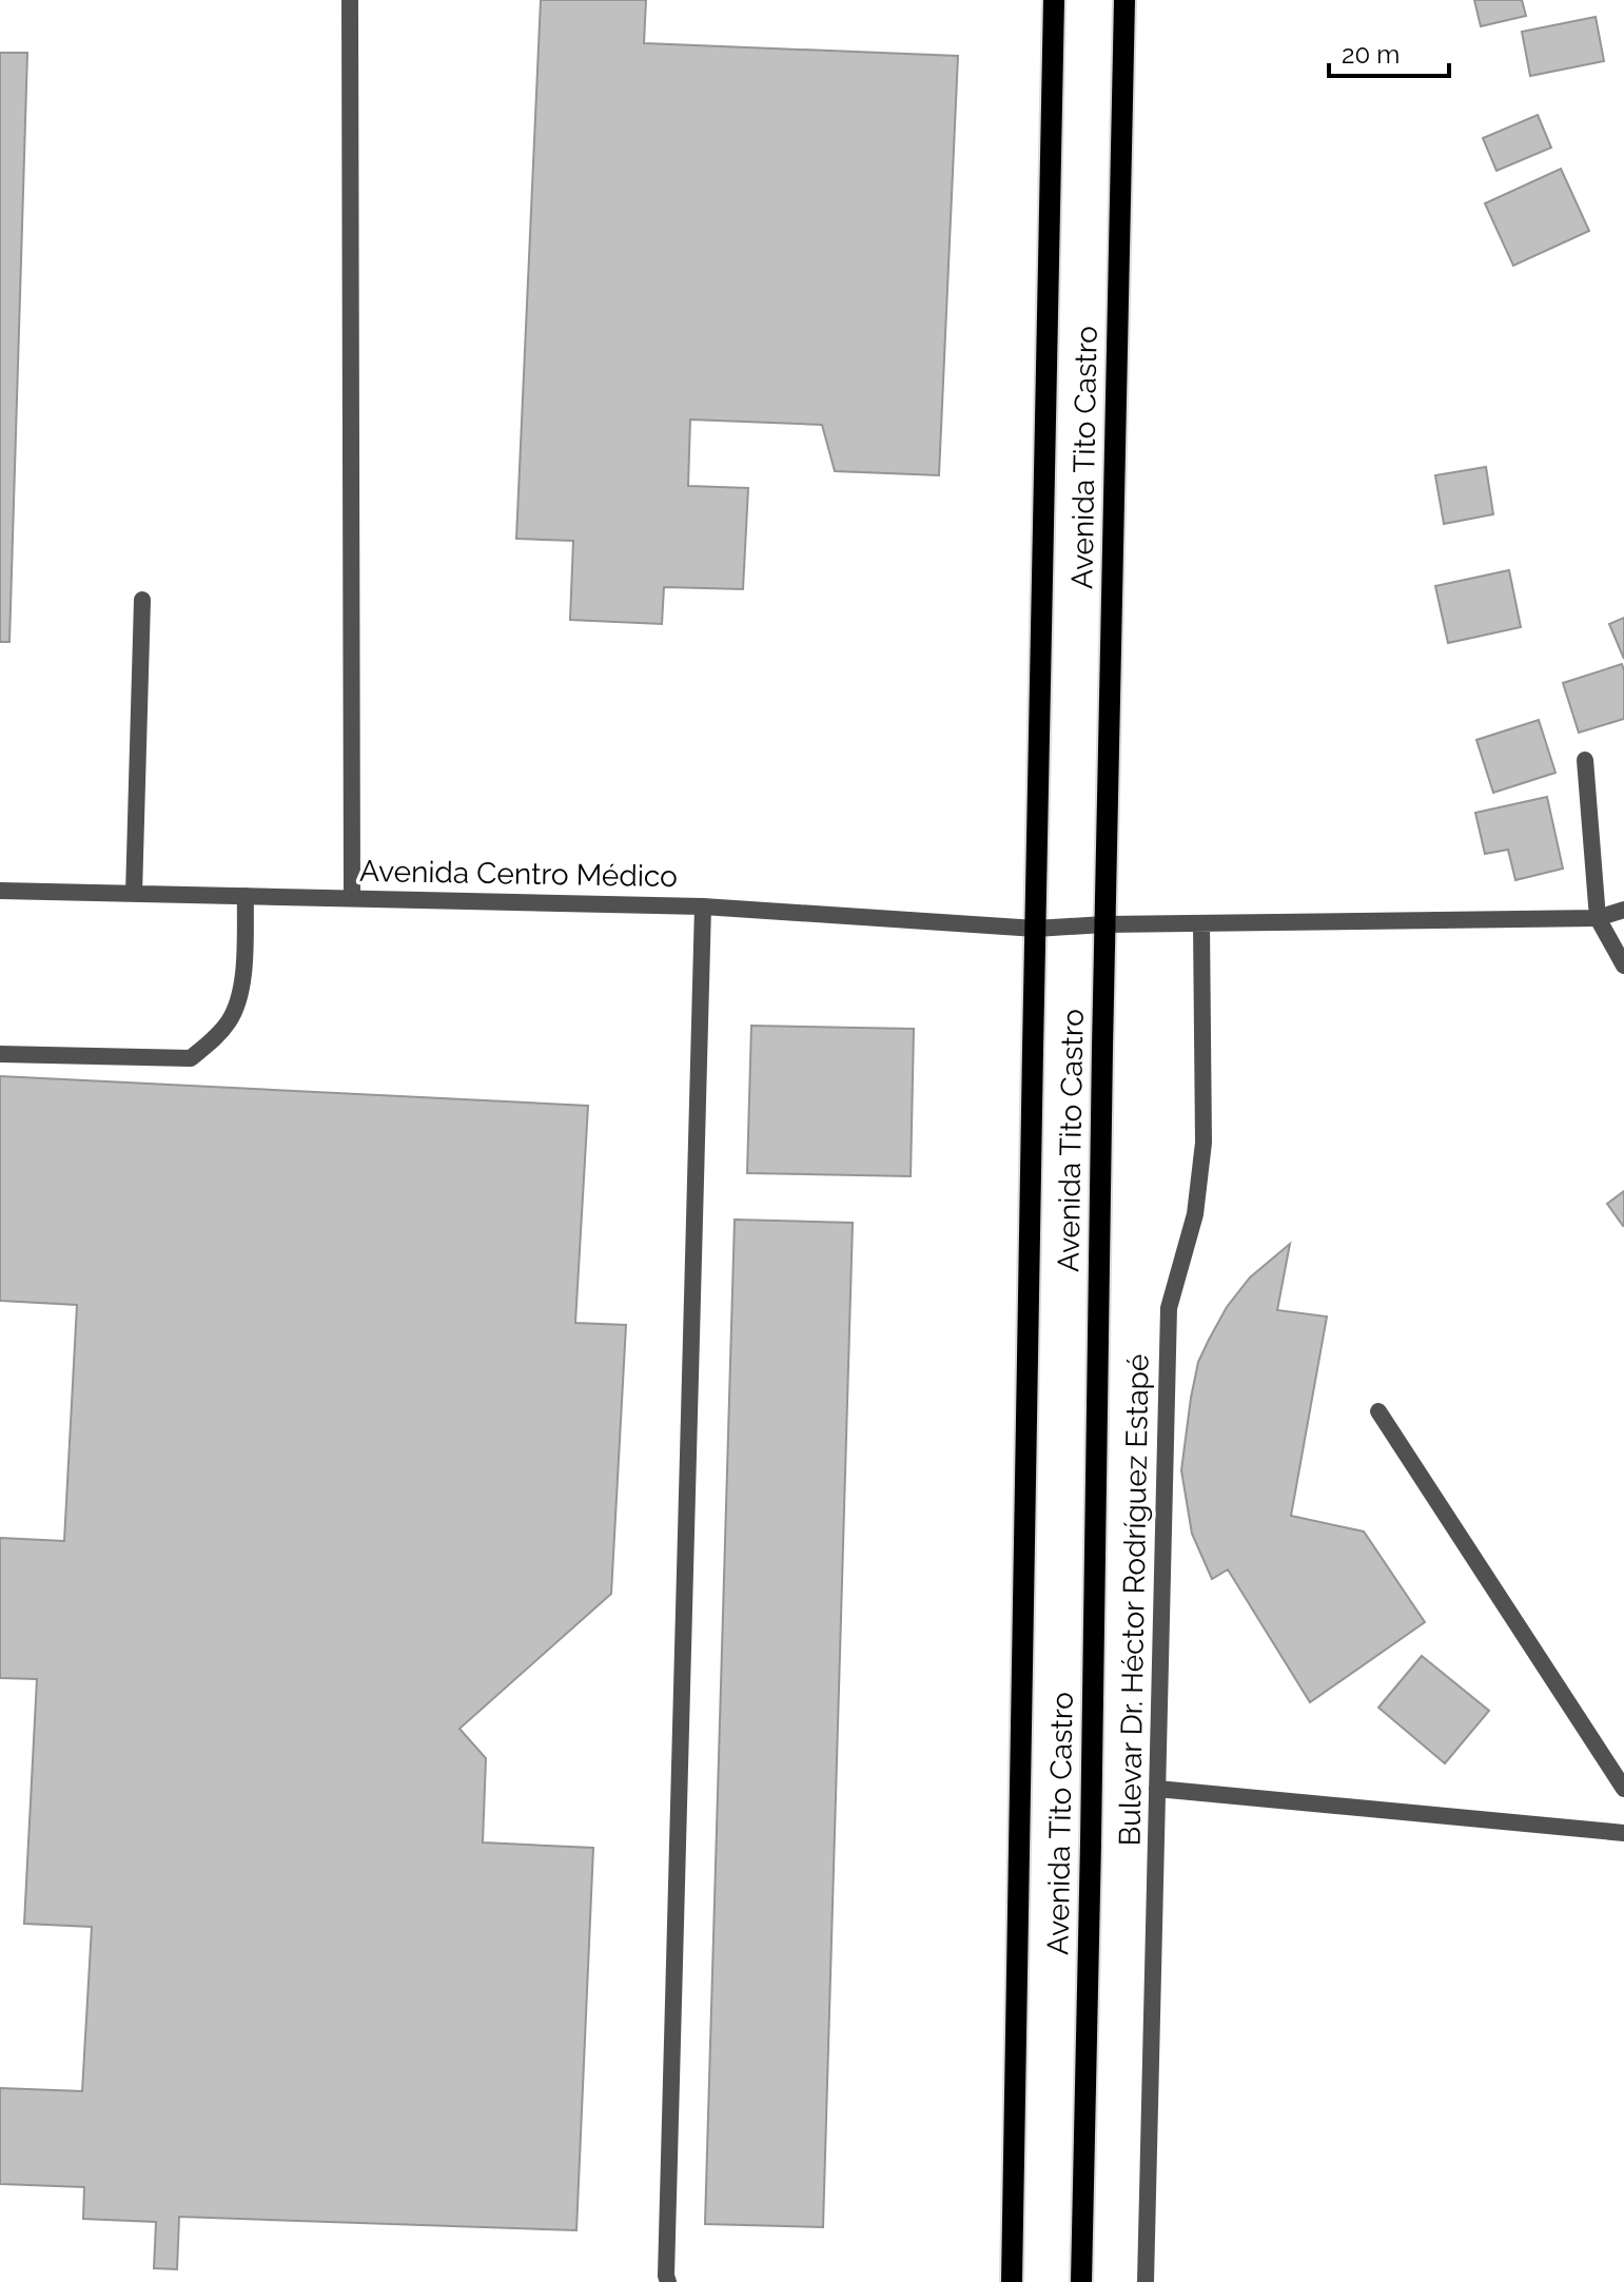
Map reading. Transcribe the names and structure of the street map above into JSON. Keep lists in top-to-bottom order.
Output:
{
  "streets": {
    "main road": ["Avenida Tito Castro"],
    "street": ["Avenida Centro Médico", "Bulevar Dr. Héctor Rodríguez Estapé"]
  },
  "crossings": [
    ["Avenida Tito Castro", "Avenida Centro Médico"],
    ["Avenida Centro Médico", "Bulevar Dr. Héctor Rodríguez Estapé"]
  ],
  "scale_bar": "20 m"
}
